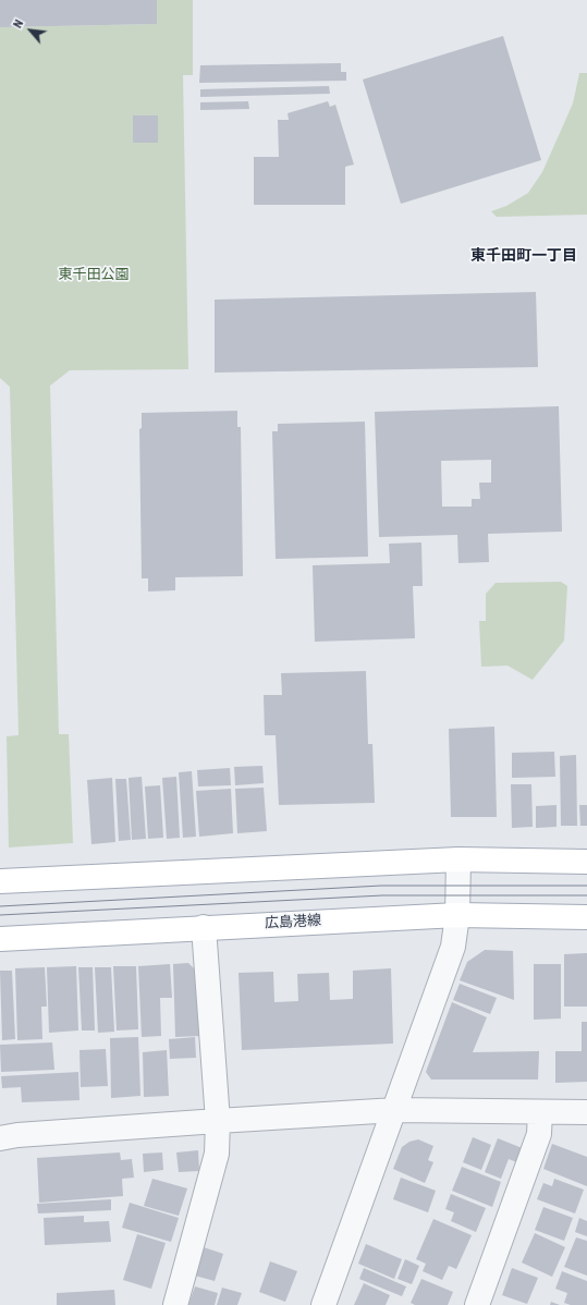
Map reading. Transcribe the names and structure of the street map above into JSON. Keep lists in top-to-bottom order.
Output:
{
  "streets": {
    "main road": ["広島港線"]
  },
  "districts": ["東千田町一丁目"],
  "parks": ["東千田公園"],
  "north": "top left"
}
